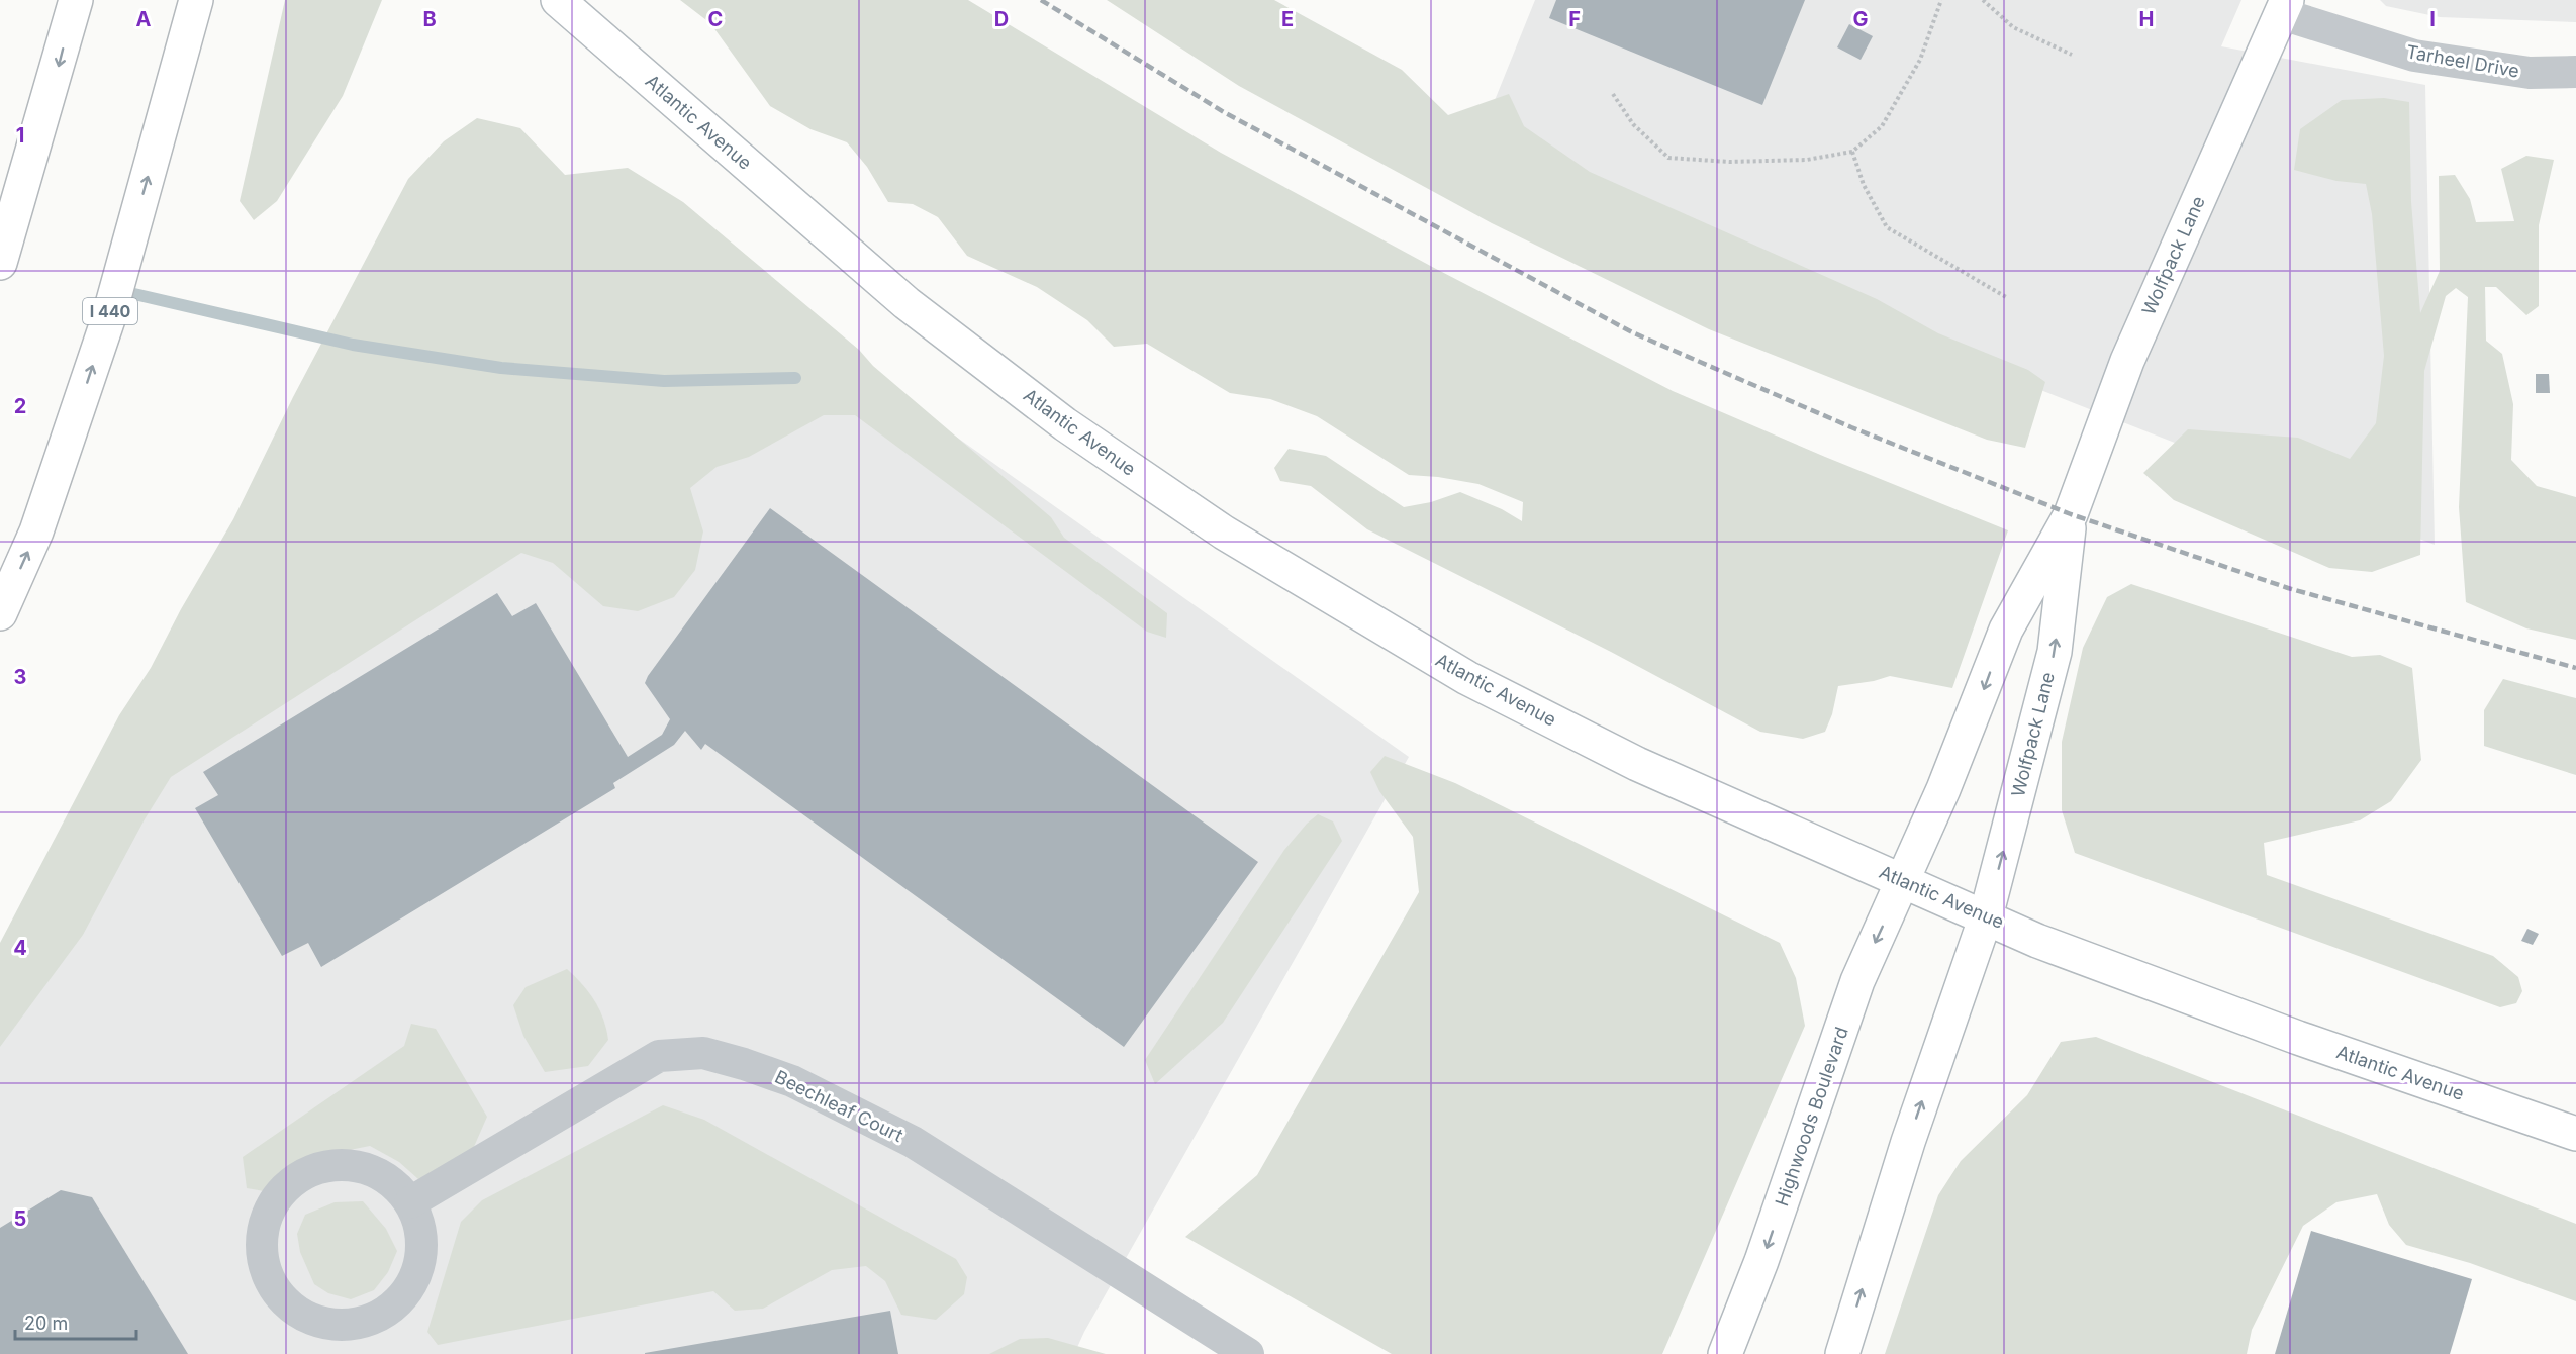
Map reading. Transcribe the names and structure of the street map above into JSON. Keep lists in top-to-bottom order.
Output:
{
  "streets": {
    "main road": [
      "Atlantic Avenue",
      "Wolfpack Lane",
      "I 440",
      "Highwoods Boulevard"
    ],
    "street": ["Tarheel Drive", "Beechleaf Court"]
  },
  "crossings": [
    ["Tarheel Drive", "Wolfpack Lane"],
    ["Atlantic Avenue", "Wolfpack Lane"],
    ["Atlantic Avenue", "Highwoods Boulevard"],
    ["Wolfpack Lane", "Highwoods Boulevard"]
  ],
  "scale_bar": "20 m",
  "grid": {
    "columns": [
      "A",
      "B",
      "C",
      "D",
      "E",
      "F",
      "G",
      "H",
      "I"
    ],
    "rows": [
      "1",
      "2",
      "3",
      "4",
      "5"
    ]
  }
}
